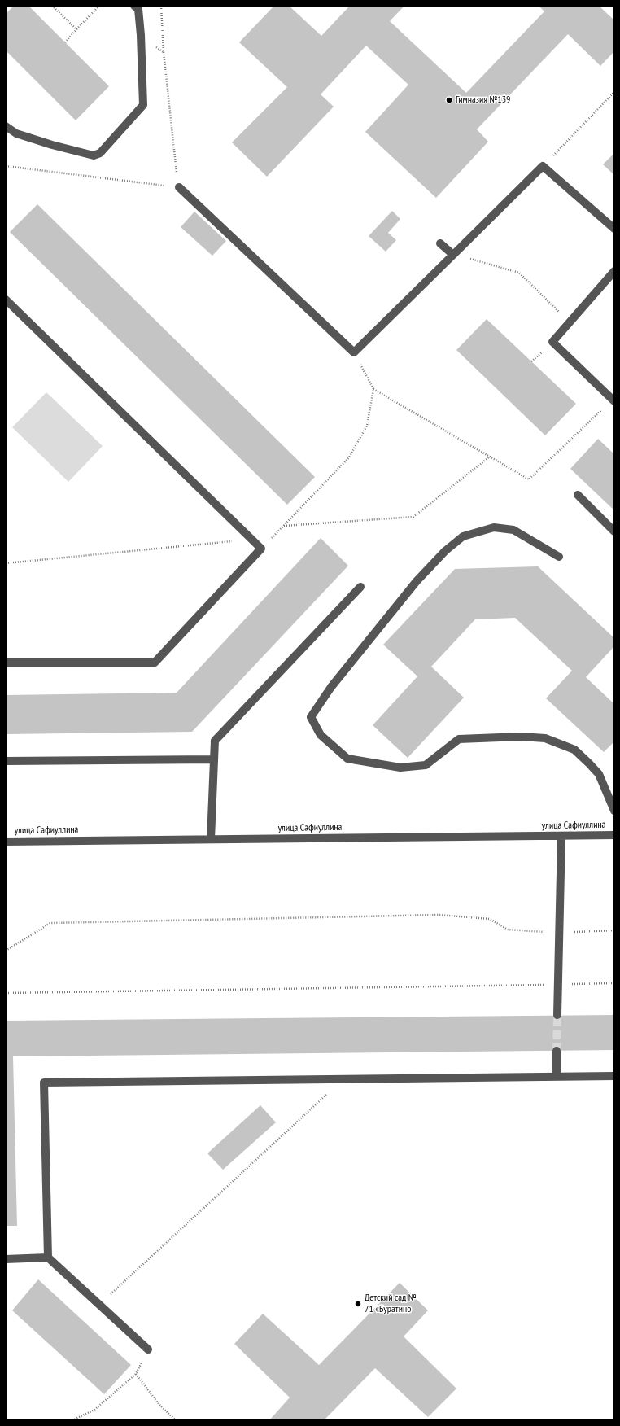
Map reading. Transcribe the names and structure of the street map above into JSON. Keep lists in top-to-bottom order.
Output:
{
  "streets": {
    "street": ["улица Сафиуллина"]
  },
  "places": ["Гимназия №139", "Детский сад № 71 «Буратино"]
}
